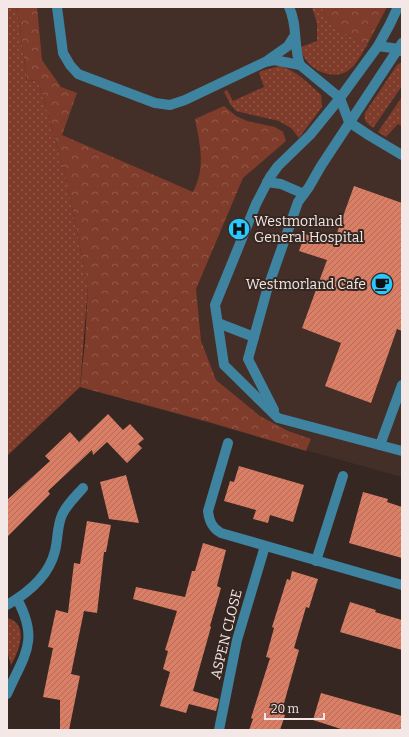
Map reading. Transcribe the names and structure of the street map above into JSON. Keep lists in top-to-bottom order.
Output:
{
  "streets": {
    "street": ["ASPEN CLOSE"]
  },
  "places": {
    "hospital": ["Westmorland General Hospital"],
    "cafe": ["Westmorland Cafe"]
  },
  "scale_bar": "20 m"
}
